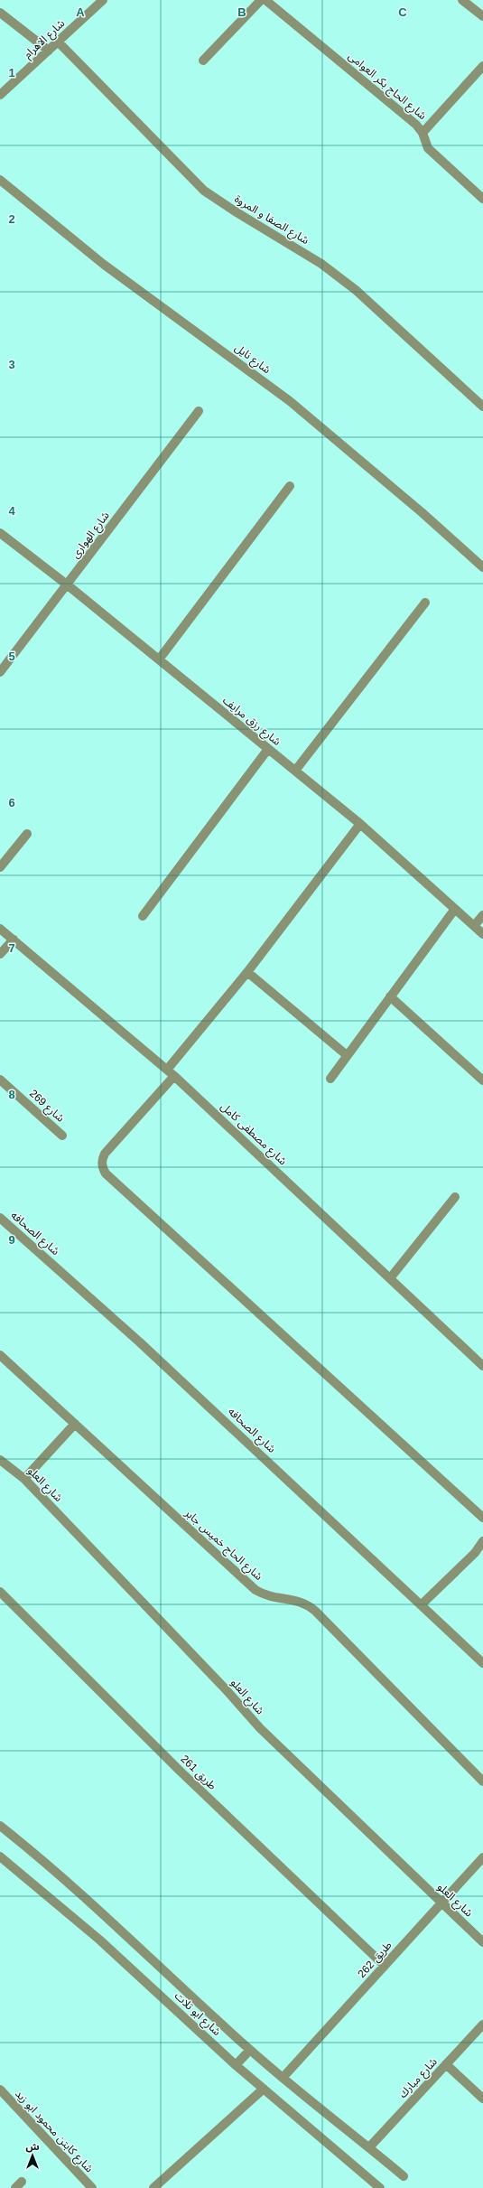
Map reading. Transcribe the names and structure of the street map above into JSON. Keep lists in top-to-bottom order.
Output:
{
  "streets": {
    "street": [
      "شارع الاهرام",
      "شارع الحاج بكر العوامى",
      "شارع الصفا و المروة",
      "شارع نايل",
      "شارع الهوارى",
      "شارع رزق مرايف",
      "شارع 269",
      "شارع مصطفى كامل",
      "شارع الصحافه",
      "شارع العلو",
      "شارع الحاج خميس جابر",
      "طريق 261",
      "طريق 262",
      "شارع ابو تلات",
      "شارع مبارك",
      "شارع كابتن محمود ابو زيد"
    ]
  },
  "crossings": [
    ["شارع الاهرام", "شارع الصفا و المروة"],
    ["شارع الهوارى", "شارع رزق مرايف"],
    ["شارع العلو", "طريق 262"],
    ["طريق 261", "طريق 262"],
    ["طريق 262", "شارع ابو تلات"],
    ["شارع ابو تلات", "شارع مبارك"]
  ],
  "north": "top",
  "grid": {
    "columns": ["A", "B", "C"],
    "rows": [
      "1",
      "2",
      "3",
      "4",
      "5",
      "6",
      "7",
      "8",
      "9"
    ]
  }
}
